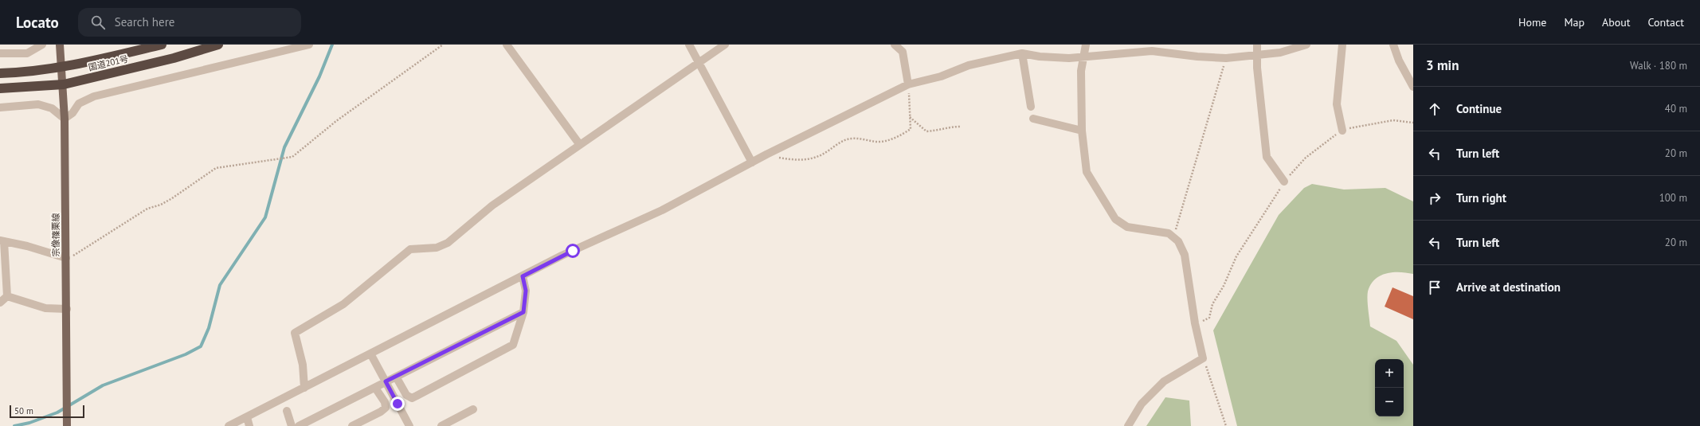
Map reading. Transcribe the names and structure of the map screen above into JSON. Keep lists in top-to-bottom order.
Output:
{
  "streets": {
    "highway": ["国道201号"],
    "main road": ["宗像篠栗線"]
  },
  "crossings": [
    ["国道201号", "宗像篠栗線"]
  ],
  "scale_bar": "50 m",
  "page": {
    "header": "Locato",
    "search": "Search here",
    "nav": [
      "Home",
      "Map",
      "About",
      "Contact"
    ],
    "heading": ["3 min", "Walk · 180 m"],
    "list": [
      ["Continue", "40 m"],
      ["Turn left", "20 m"],
      ["Turn right", "100 m"],
      ["Turn left", "20 m"],
      "Arrive at destination"
    ],
    "map_buttons": ["+", "−"],
    "scale": "50 m"
  }
}
